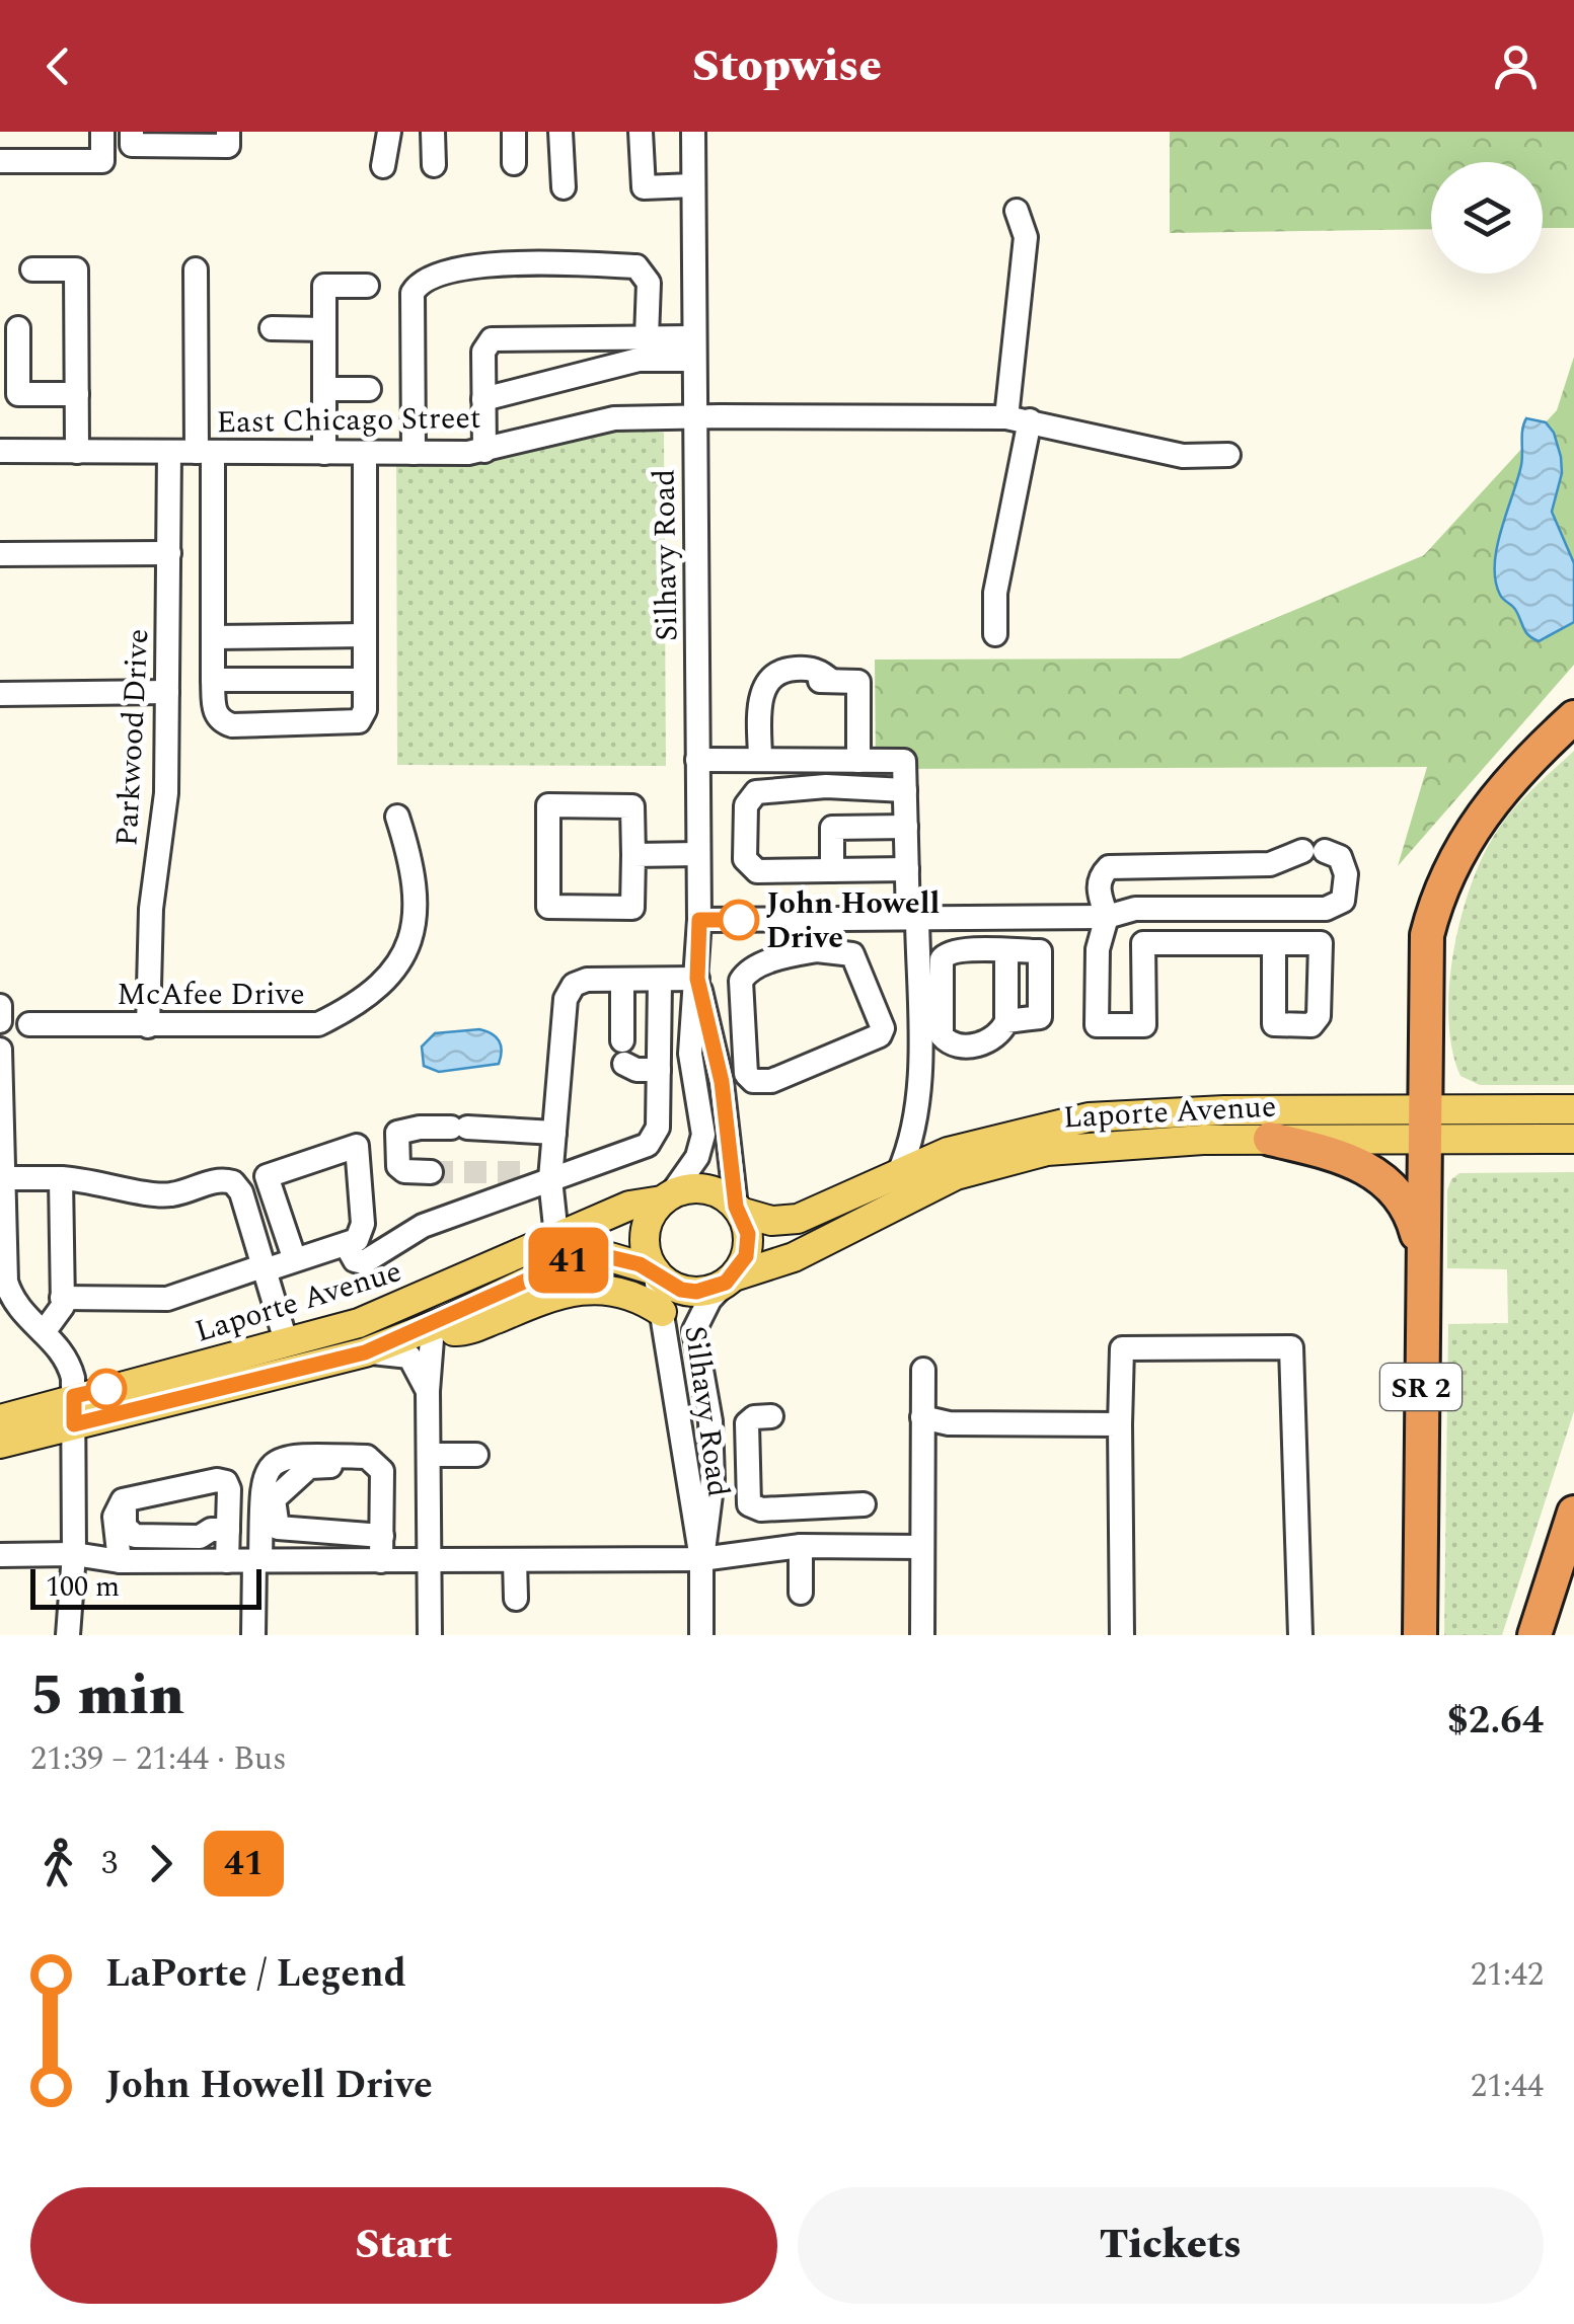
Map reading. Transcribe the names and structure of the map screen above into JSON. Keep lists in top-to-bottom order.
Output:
{
  "streets": {
    "highway": ["SR 2"],
    "main road": ["Laporte Avenue"],
    "street": [
      "East Chicago Street",
      "Silhavy Road",
      "Parkwood Drive",
      "McAfee Drive"
    ]
  },
  "crossings": [
    ["East Chicago Street", "Silhavy Road"],
    ["East Chicago Street", "Parkwood Drive"],
    ["Silhavy Road", "Laporte Avenue"],
    ["Parkwood Drive", "McAfee Drive"],
    ["Laporte Avenue", "SR 2"]
  ],
  "places": ["John Howell Drive"],
  "lines": ["bus line 41"],
  "scale_bar": "100 m",
  "page": {
    "header": "Stopwise",
    "on_map": "41",
    "scale": "100 m",
    "heading": ["5 min", "21:39 – 21:44 · Bus", "$2.64"],
    "legs": ["3", "41"],
    "list": [
      {
        "name": "LaPorte / Legend",
        "value": "21:42"
      },
      {
        "name": "John Howell Drive",
        "value": "21:44"
      }
    ],
    "buttons": ["Start", "Tickets"]
  }
}
